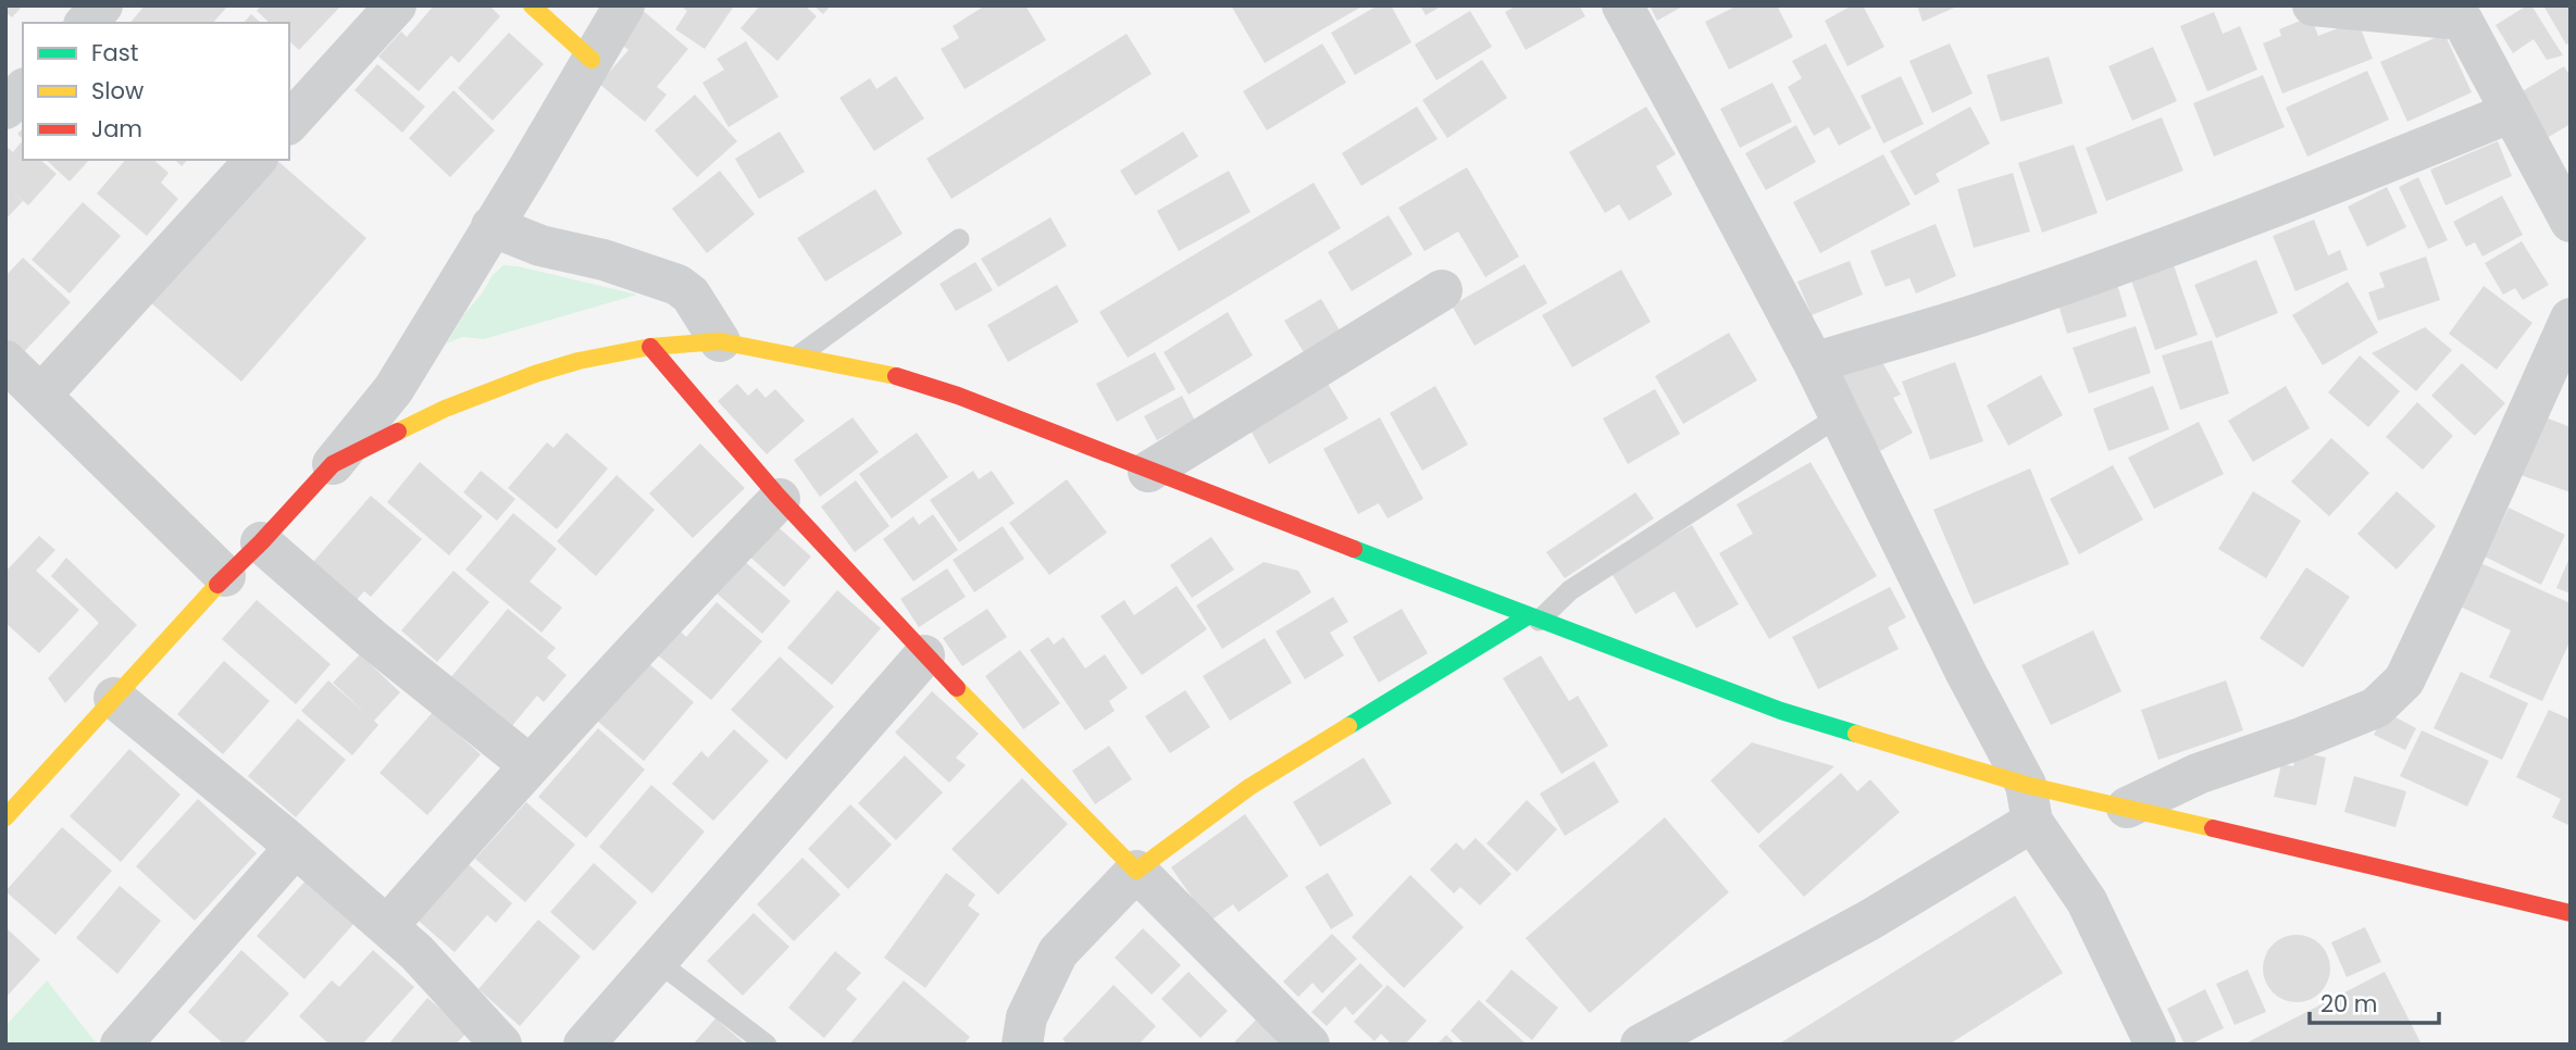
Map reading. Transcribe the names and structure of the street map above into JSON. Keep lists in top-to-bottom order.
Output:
{
  "legend": ["Fast", "Slow", "Jam"],
  "scale_bar": "20 m"
}
